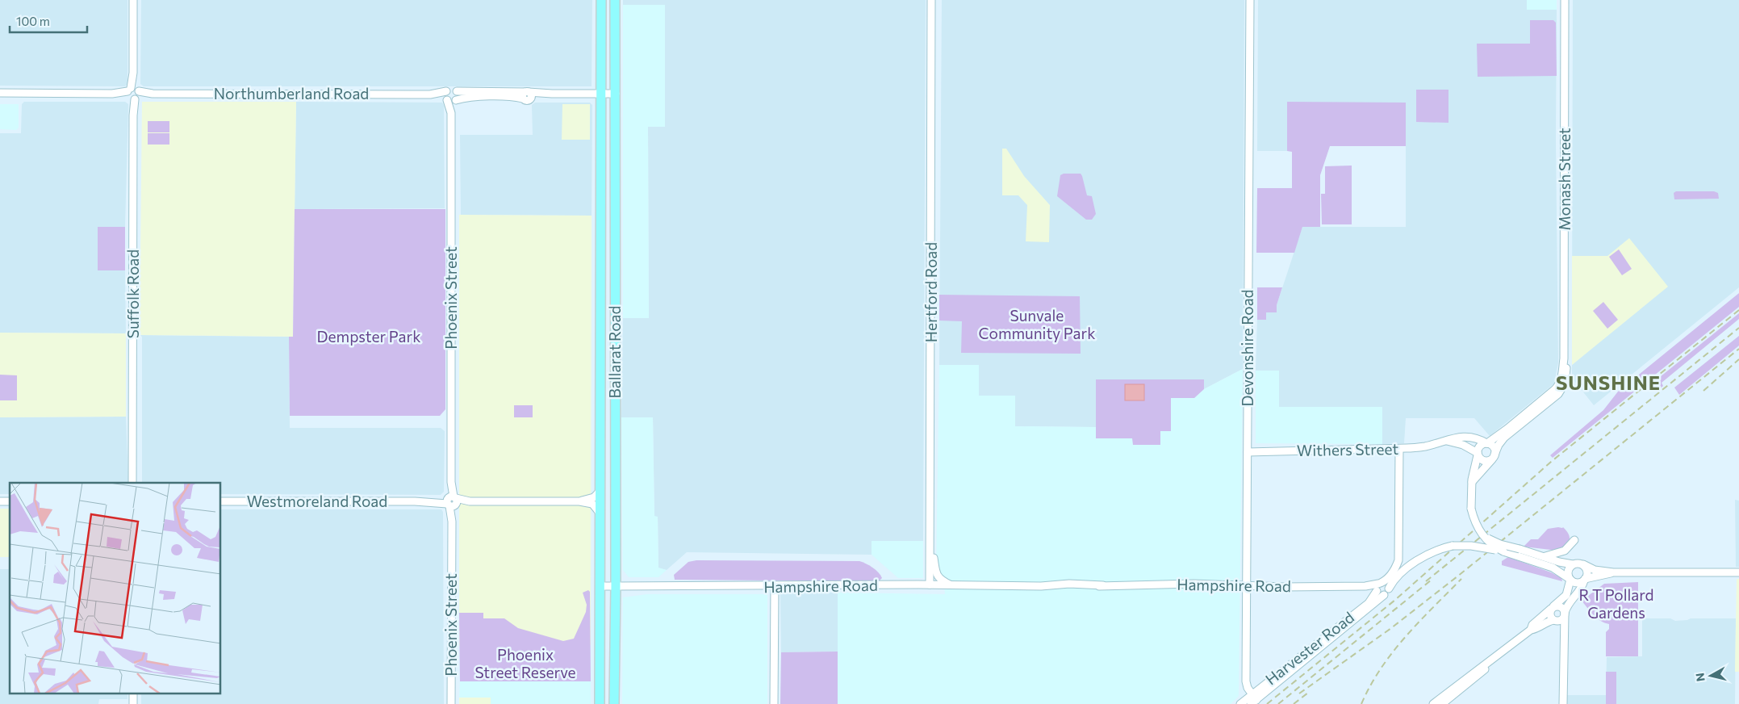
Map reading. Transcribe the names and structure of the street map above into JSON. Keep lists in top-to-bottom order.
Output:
{
  "streets": {
    "highway": ["Ballarat Road"],
    "street": [
      "Northumberland Road",
      "Monash Street",
      "Hertford Road",
      "Suffolk Road",
      "Phoenix Street",
      "Devonshire Road",
      "Withers Street",
      "Westmoreland Road",
      "Hampshire Road",
      "Harvester Road"
    ]
  },
  "crossings": [
    ["Northumberland Road", "Suffolk Road"],
    ["Northumberland Road", "Phoenix Street"],
    ["Northumberland Road", "Ballarat Road"],
    ["Hertford Road", "Hampshire Road"],
    ["Phoenix Street", "Westmoreland Road"],
    ["Devonshire Road", "Withers Street"],
    ["Devonshire Road", "Hampshire Road"],
    ["Devonshire Road", "Harvester Road"],
    ["Ballarat Road", "Westmoreland Road"],
    ["Ballarat Road", "Hampshire Road"],
    ["Withers Street", "Harvester Road"],
    ["Hampshire Road", "Harvester Road"]
  ],
  "districts": ["SUNSHINE"],
  "parks": [
    "Sunvale Community Park",
    "Dempster Park",
    "R T Pollard Gardens",
    "Phoenix Street Reserve"
  ],
  "scale_bar": "100 m",
  "north": "left"
}
